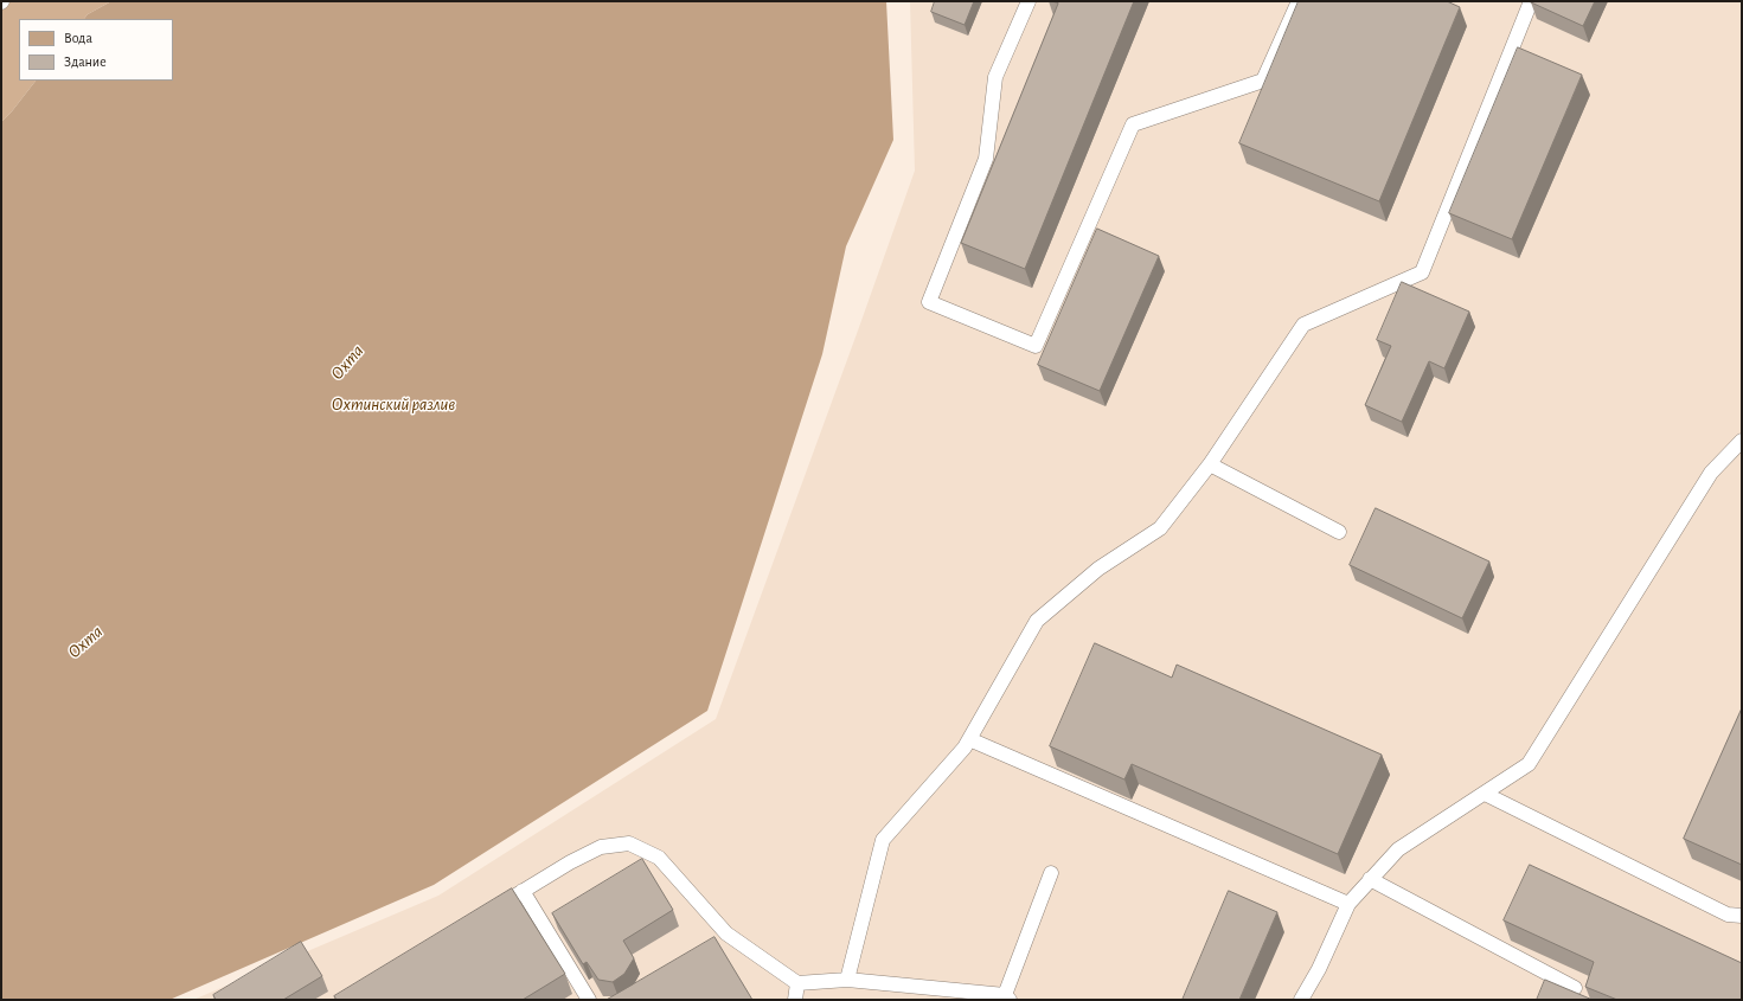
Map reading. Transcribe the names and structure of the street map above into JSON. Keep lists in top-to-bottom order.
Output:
{
  "water": ["Охта", "Охтинский разлив"],
  "legend": ["Вода", "Здание"]
}
